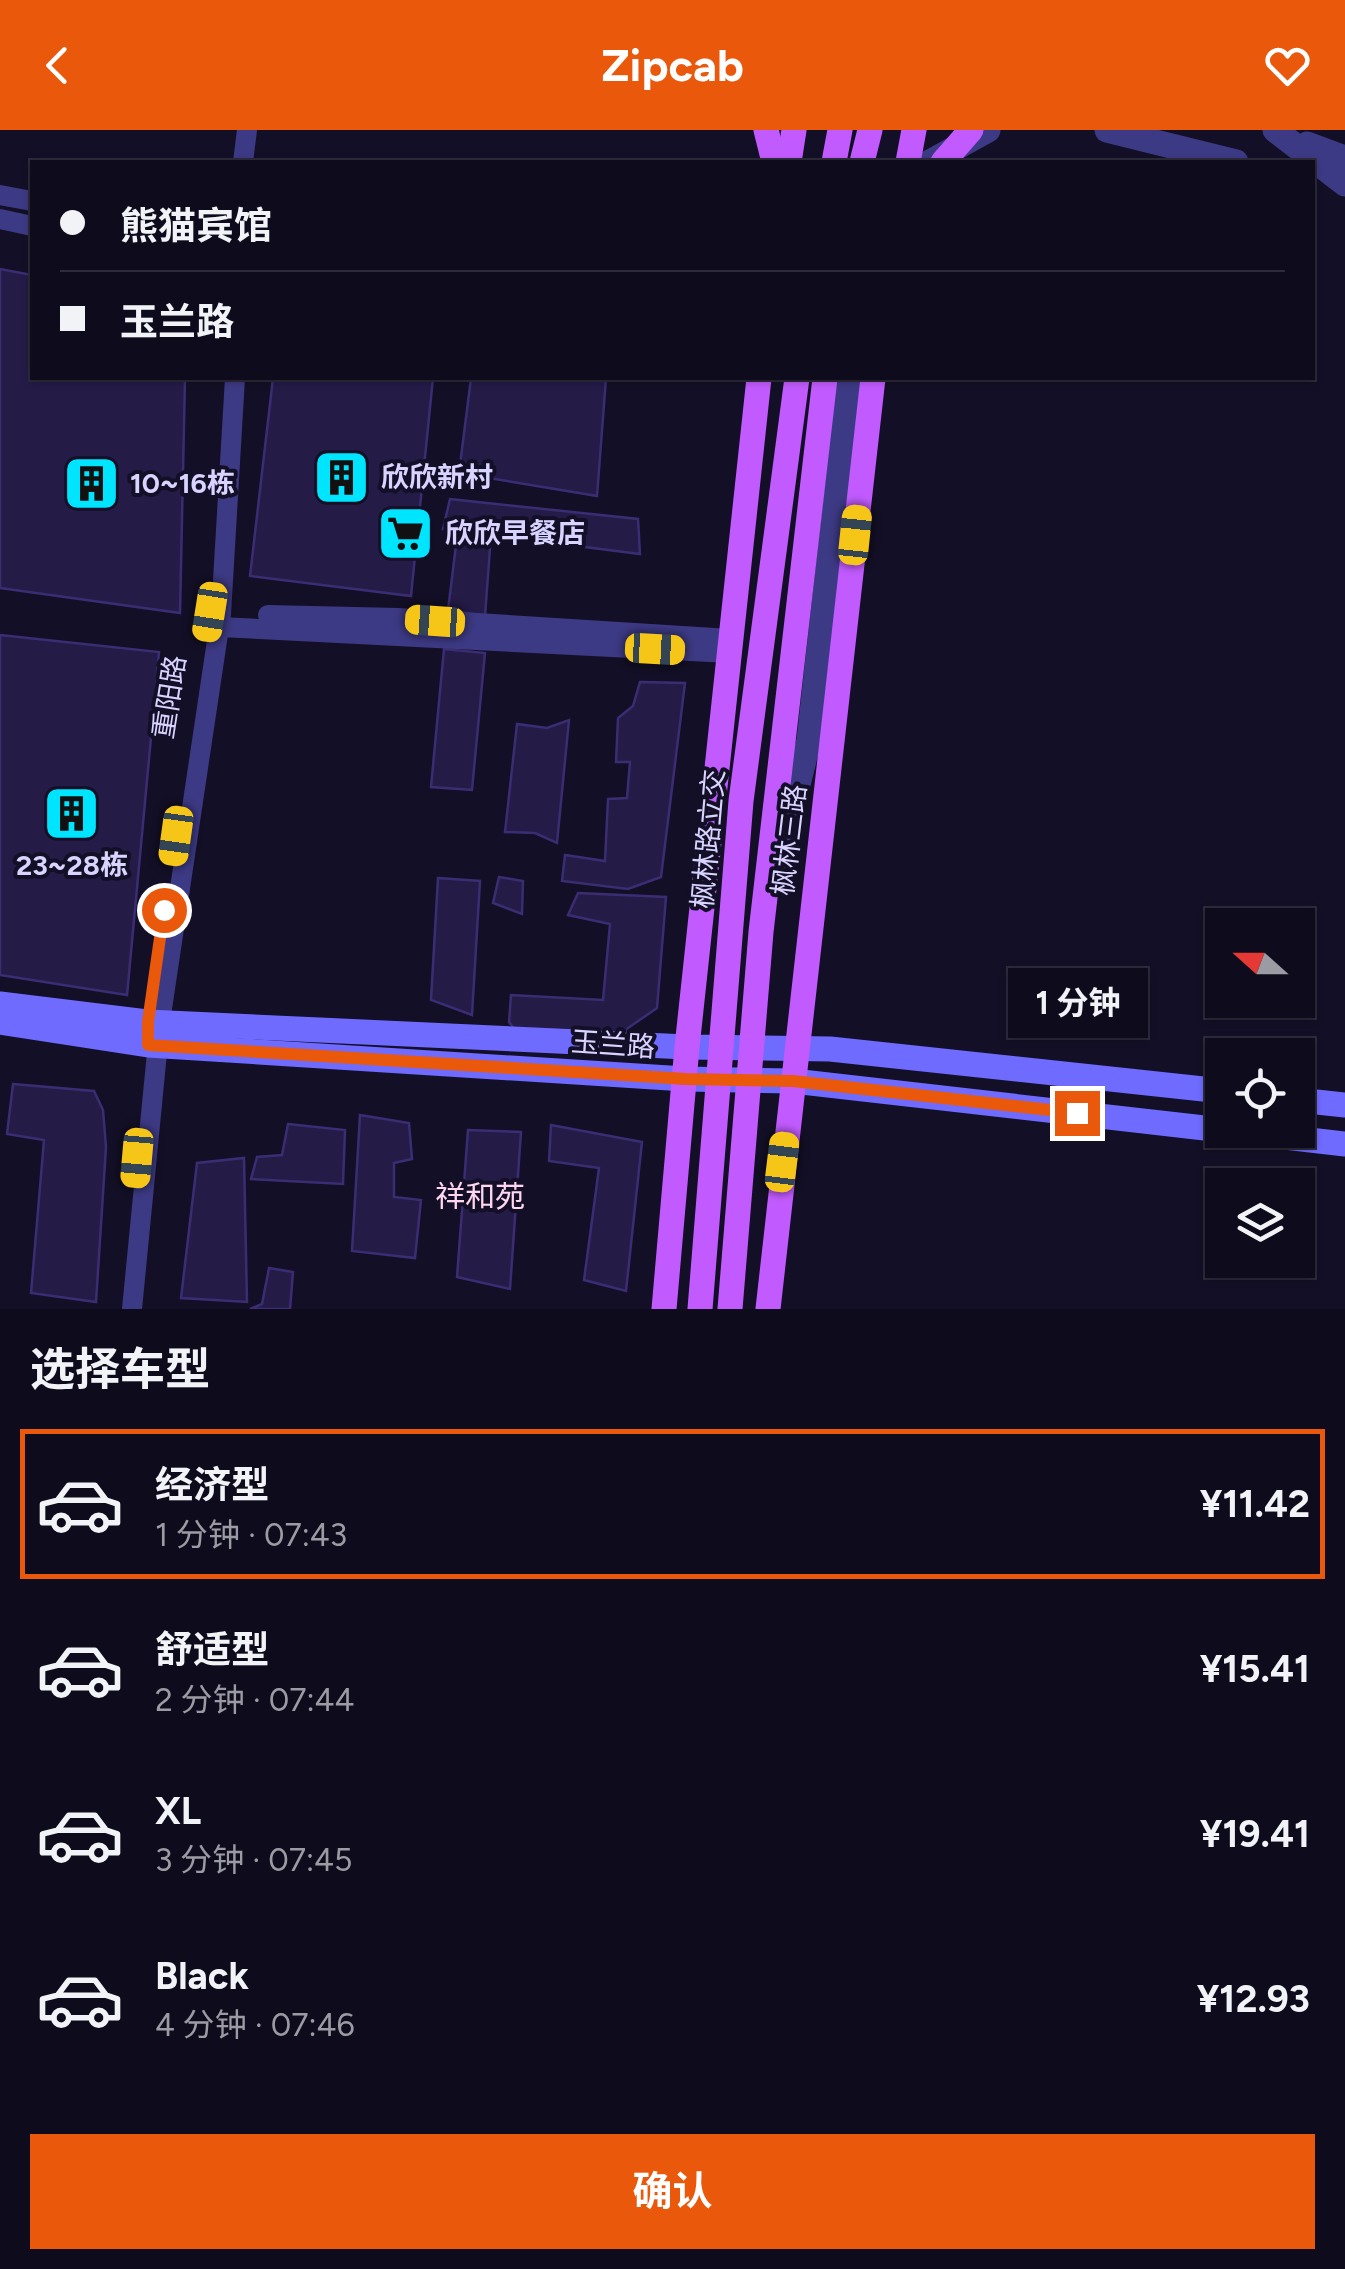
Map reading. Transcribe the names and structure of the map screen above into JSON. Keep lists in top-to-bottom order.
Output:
{
  "streets": {
    "main road": ["枫林路立交", "枫林三路", "玉兰路"],
    "street": ["重阳路"]
  },
  "crossings": [
    ["重阳路", "玉兰路"],
    ["枫林三路", "玉兰路"]
  ],
  "districts": ["祥和苑"],
  "places": {
    "building": ["欣欣新村", "10~16栋", "23~28栋"],
    "supermarket": ["欣欣早餐店"]
  },
  "north": "left",
  "page": {
    "header": "Zipcab",
    "banner": ["熊猫宾馆", "玉兰路"],
    "bubble": "1 分钟",
    "heading": "选择车型",
    "list": [
      {
        "name": "经济型",
        "note": "1 分钟 · 07:43",
        "value": "¥11.42"
      },
      {
        "name": "舒适型",
        "note": "2 分钟 · 07:44",
        "value": "¥15.41"
      },
      {
        "name": "XL",
        "note": "3 分钟 · 07:45",
        "value": "¥19.41"
      },
      {
        "name": "Black",
        "note": "4 分钟 · 07:46",
        "value": "¥12.93"
      }
    ],
    "buttons": "确认"
  }
}
